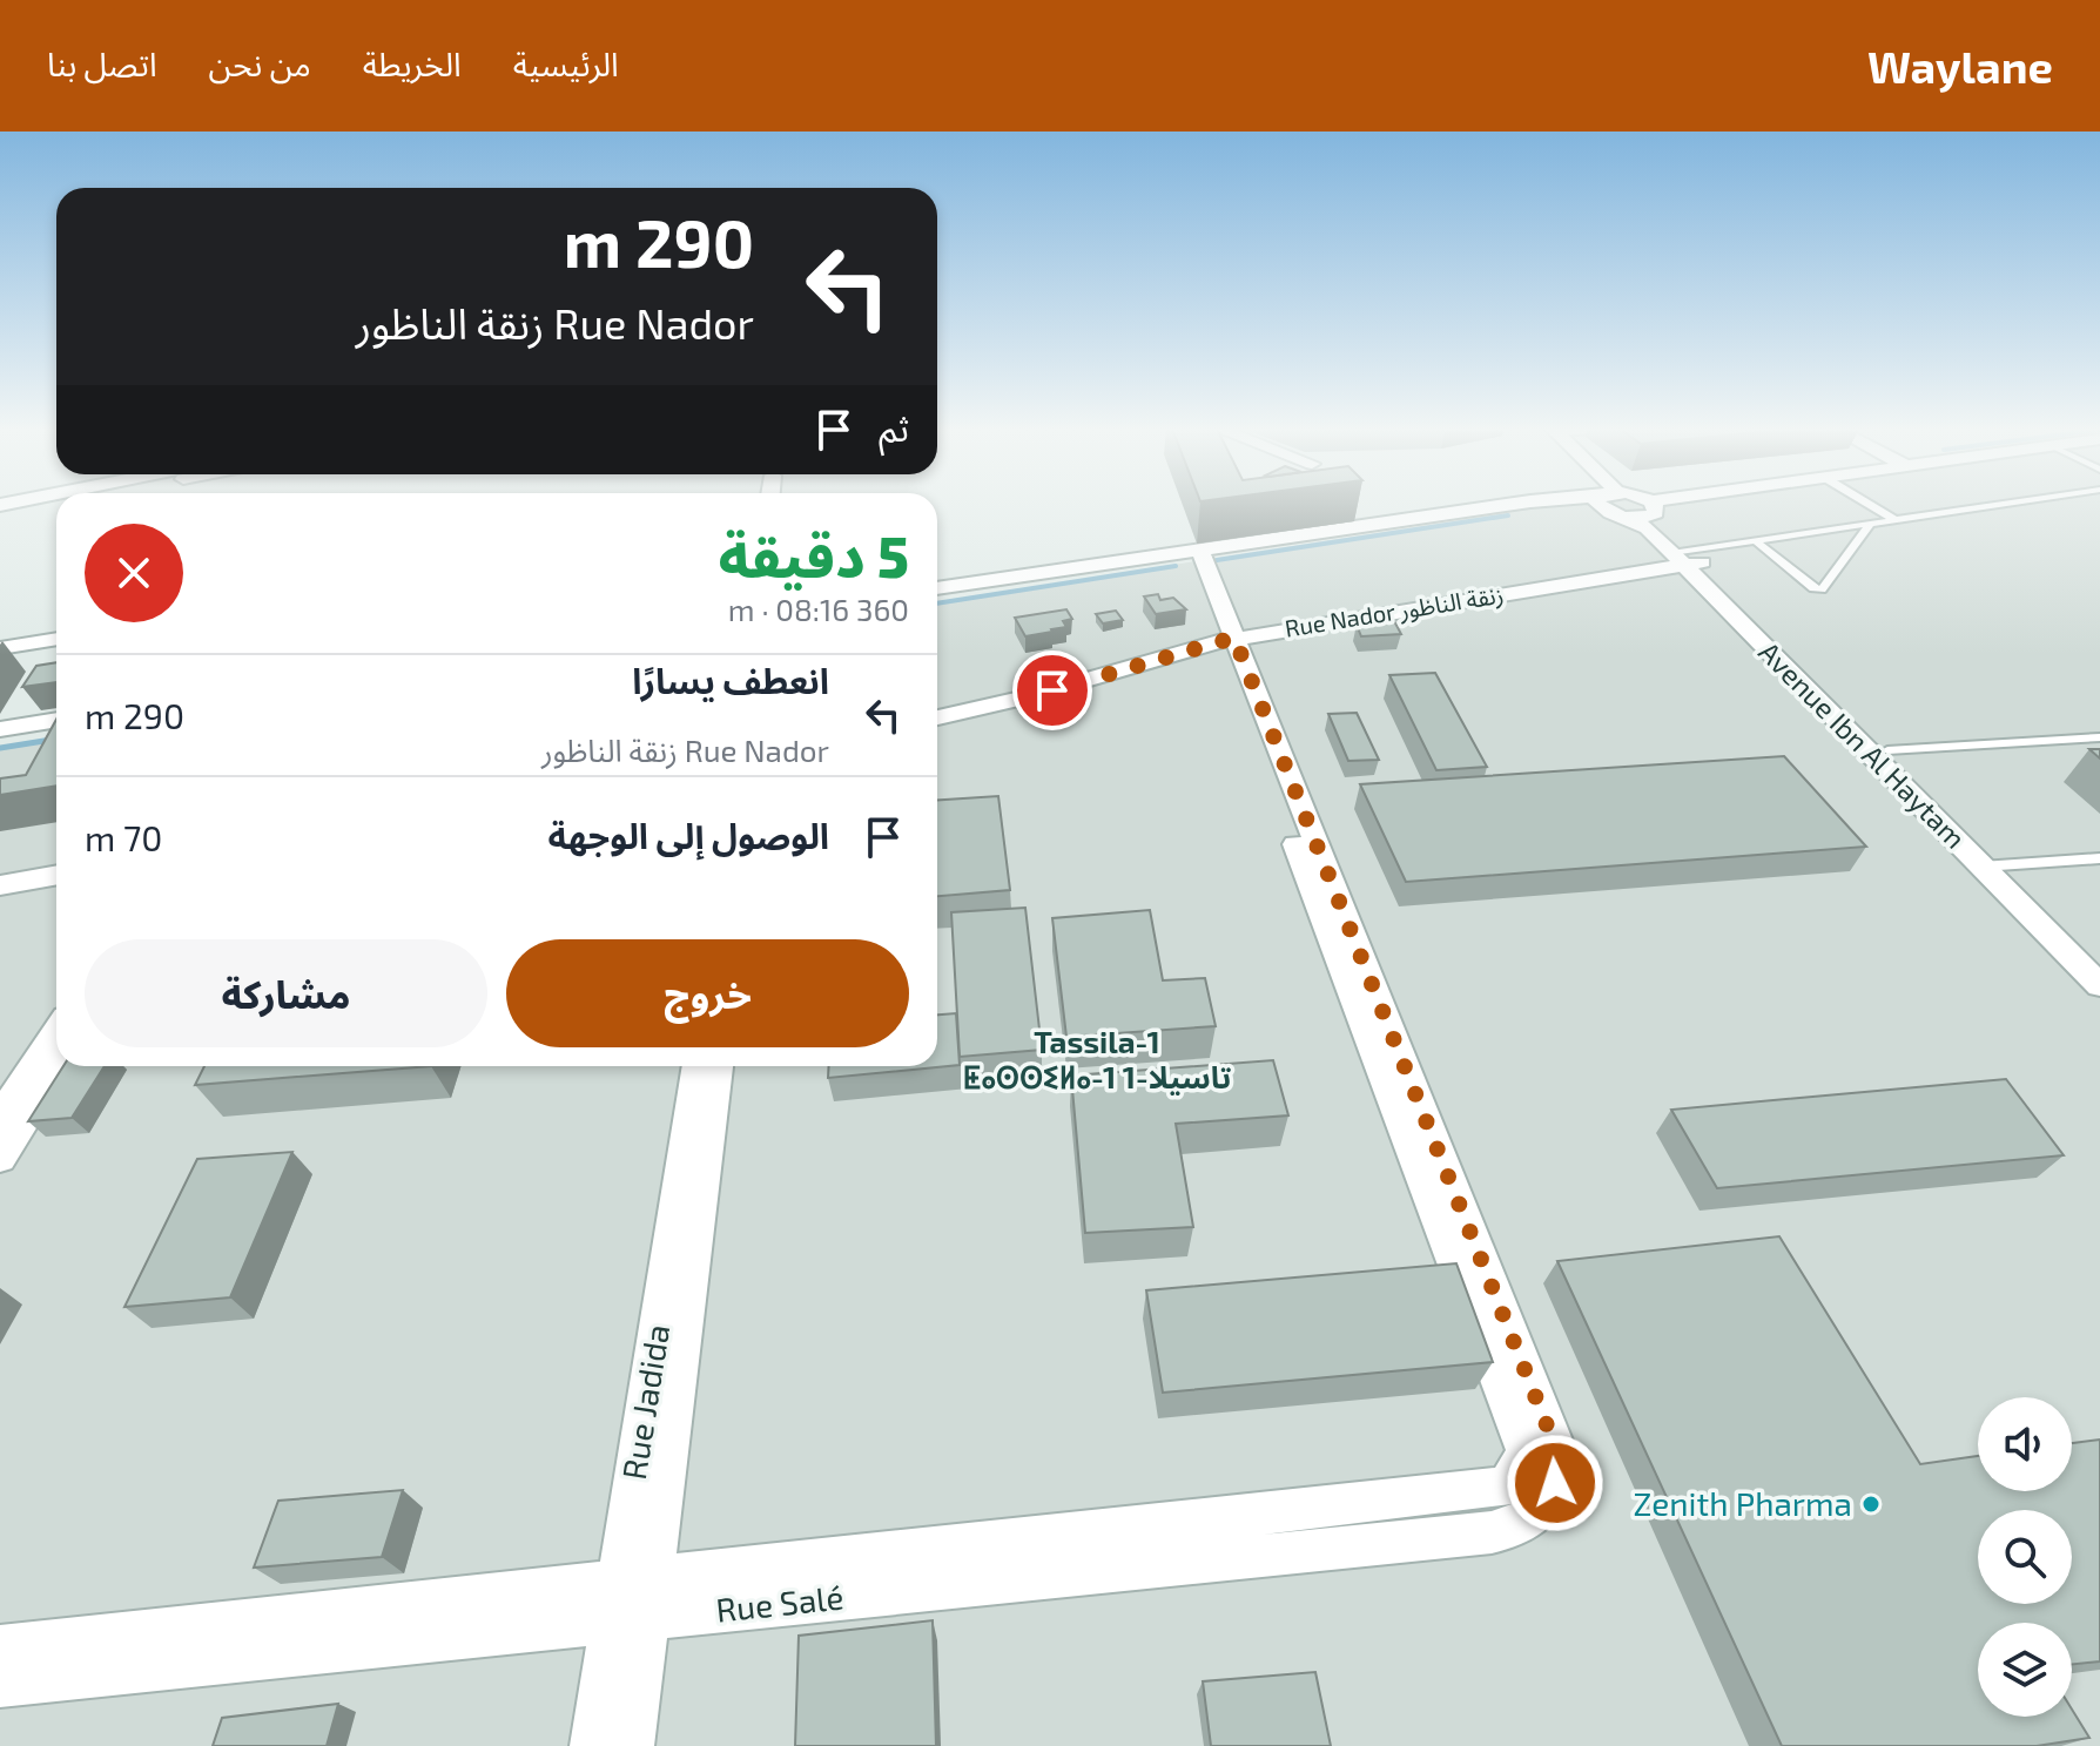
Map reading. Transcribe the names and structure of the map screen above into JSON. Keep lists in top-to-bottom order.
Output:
{
  "streets": {
    "street": [
      "Rue Nador زنقة الناظور",
      "Avenue Ibn Al Haytam",
      "Rue Jadida",
      "Rue Salé"
    ]
  },
  "crossings": [
    ["Rue Nador زنقة الناظور", "Avenue Ibn Al Haytam"],
    ["Rue Nador زنقة الناظور", "Rue Salé"],
    ["Rue Jadida", "Rue Salé"]
  ],
  "districts": ["Tassila-1 ⵟⴰⵙⵙⵉⵍⴰ-1 1-تاسيلا"],
  "places": ["Zenith Pharma"],
  "page": {
    "header": "Waylane",
    "nav": [
      "الرئيسية",
      "الخريطة",
      "من نحن",
      "اتصل بنا"
    ],
    "turn": ["290 m", "Rue Nador زنقة الناظور"],
    "then": "ثم",
    "heading": ["5 دقيقة", "360 m · 08:16"],
    "list": [
      {
        "name": "انعطف يسارًا",
        "note": "Rue Nador زنقة الناظور",
        "value": "290 m"
      },
      {
        "name": "الوصول إلى الوجهة",
        "value": "70 m"
      }
    ],
    "buttons": ["خروج", "مشاركة"]
  }
}
